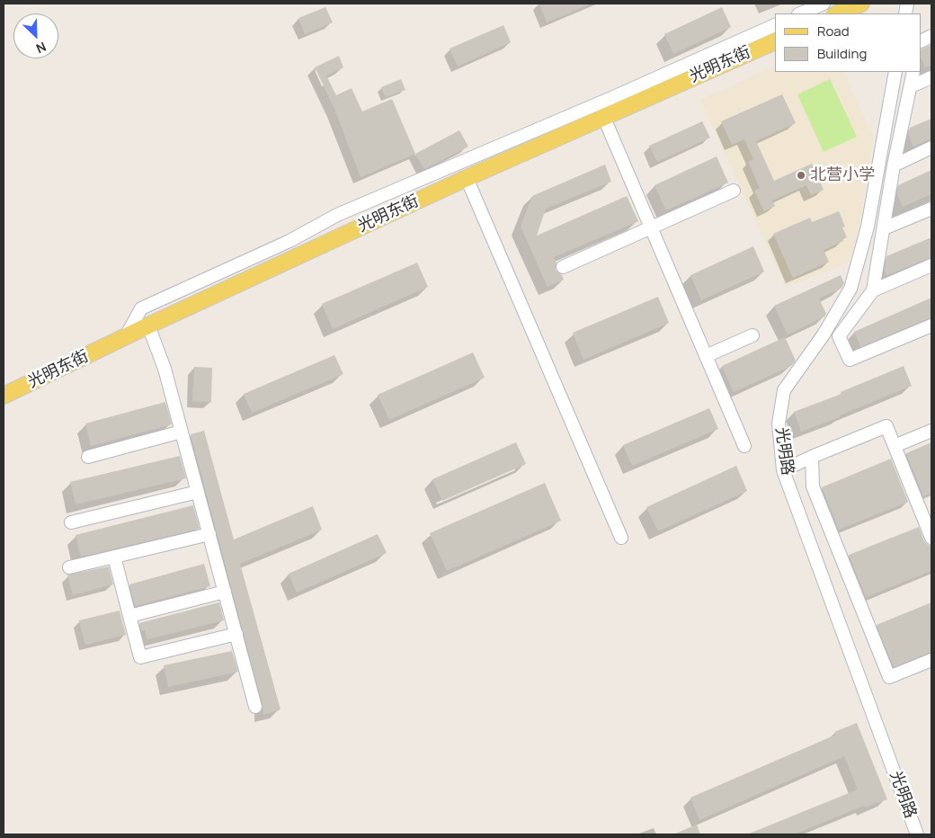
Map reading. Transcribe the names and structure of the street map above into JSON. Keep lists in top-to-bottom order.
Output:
{
  "streets": {
    "main road": ["光明东街"],
    "street": ["光明路"]
  },
  "places": ["北营小学"],
  "legend": ["Road", "Building"],
  "north": "bottom right"
}
